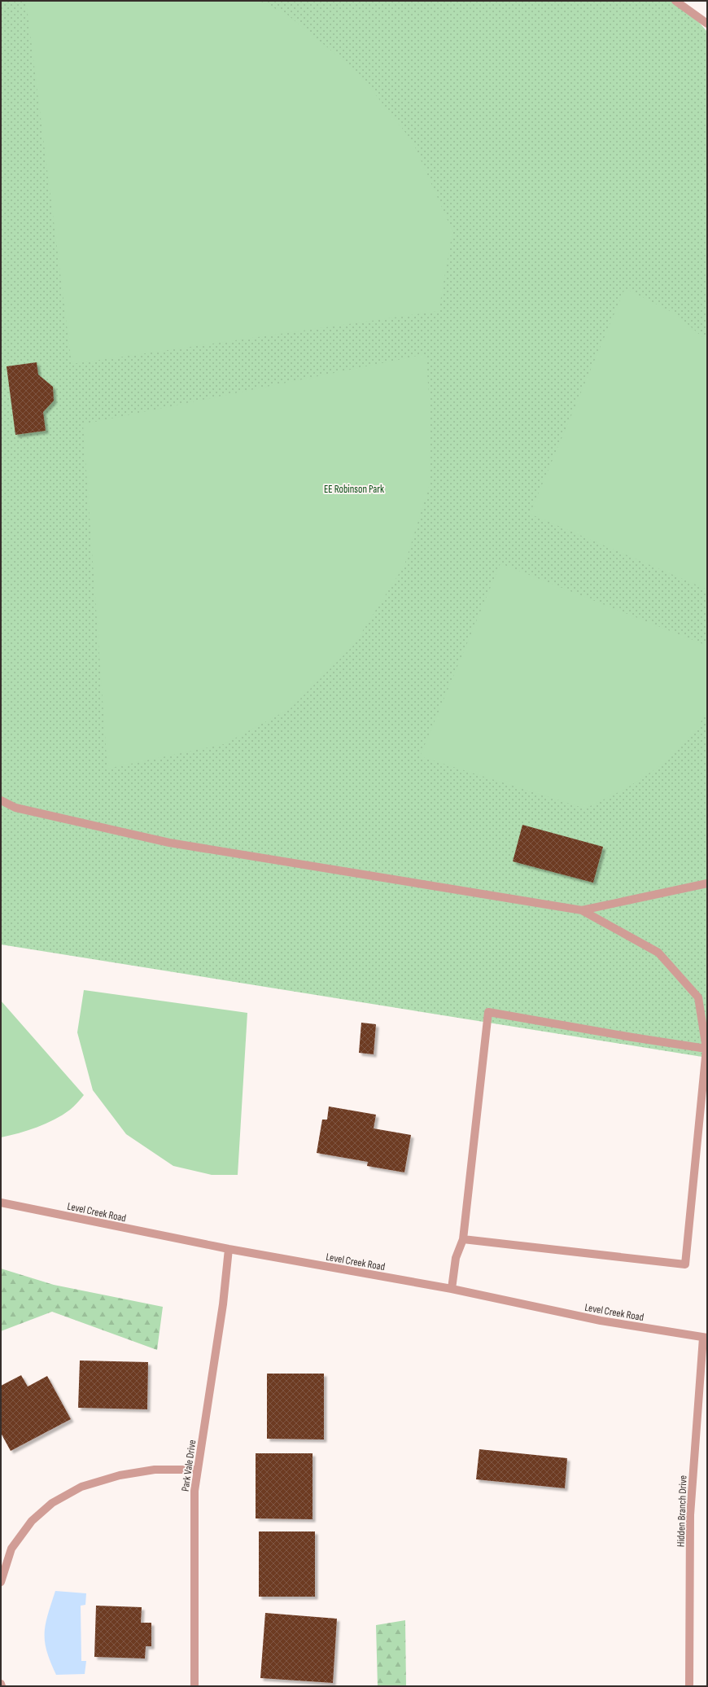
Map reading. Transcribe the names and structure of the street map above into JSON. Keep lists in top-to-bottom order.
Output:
{
  "streets": {
    "street": ["Level Creek Road", "Park Vale Drive", "Hidden Branch Drive"]
  },
  "crossings": [
    ["Level Creek Road", "Park Vale Drive"],
    ["Level Creek Road", "Hidden Branch Drive"]
  ],
  "parks": ["EE Robinson Park"]
}
